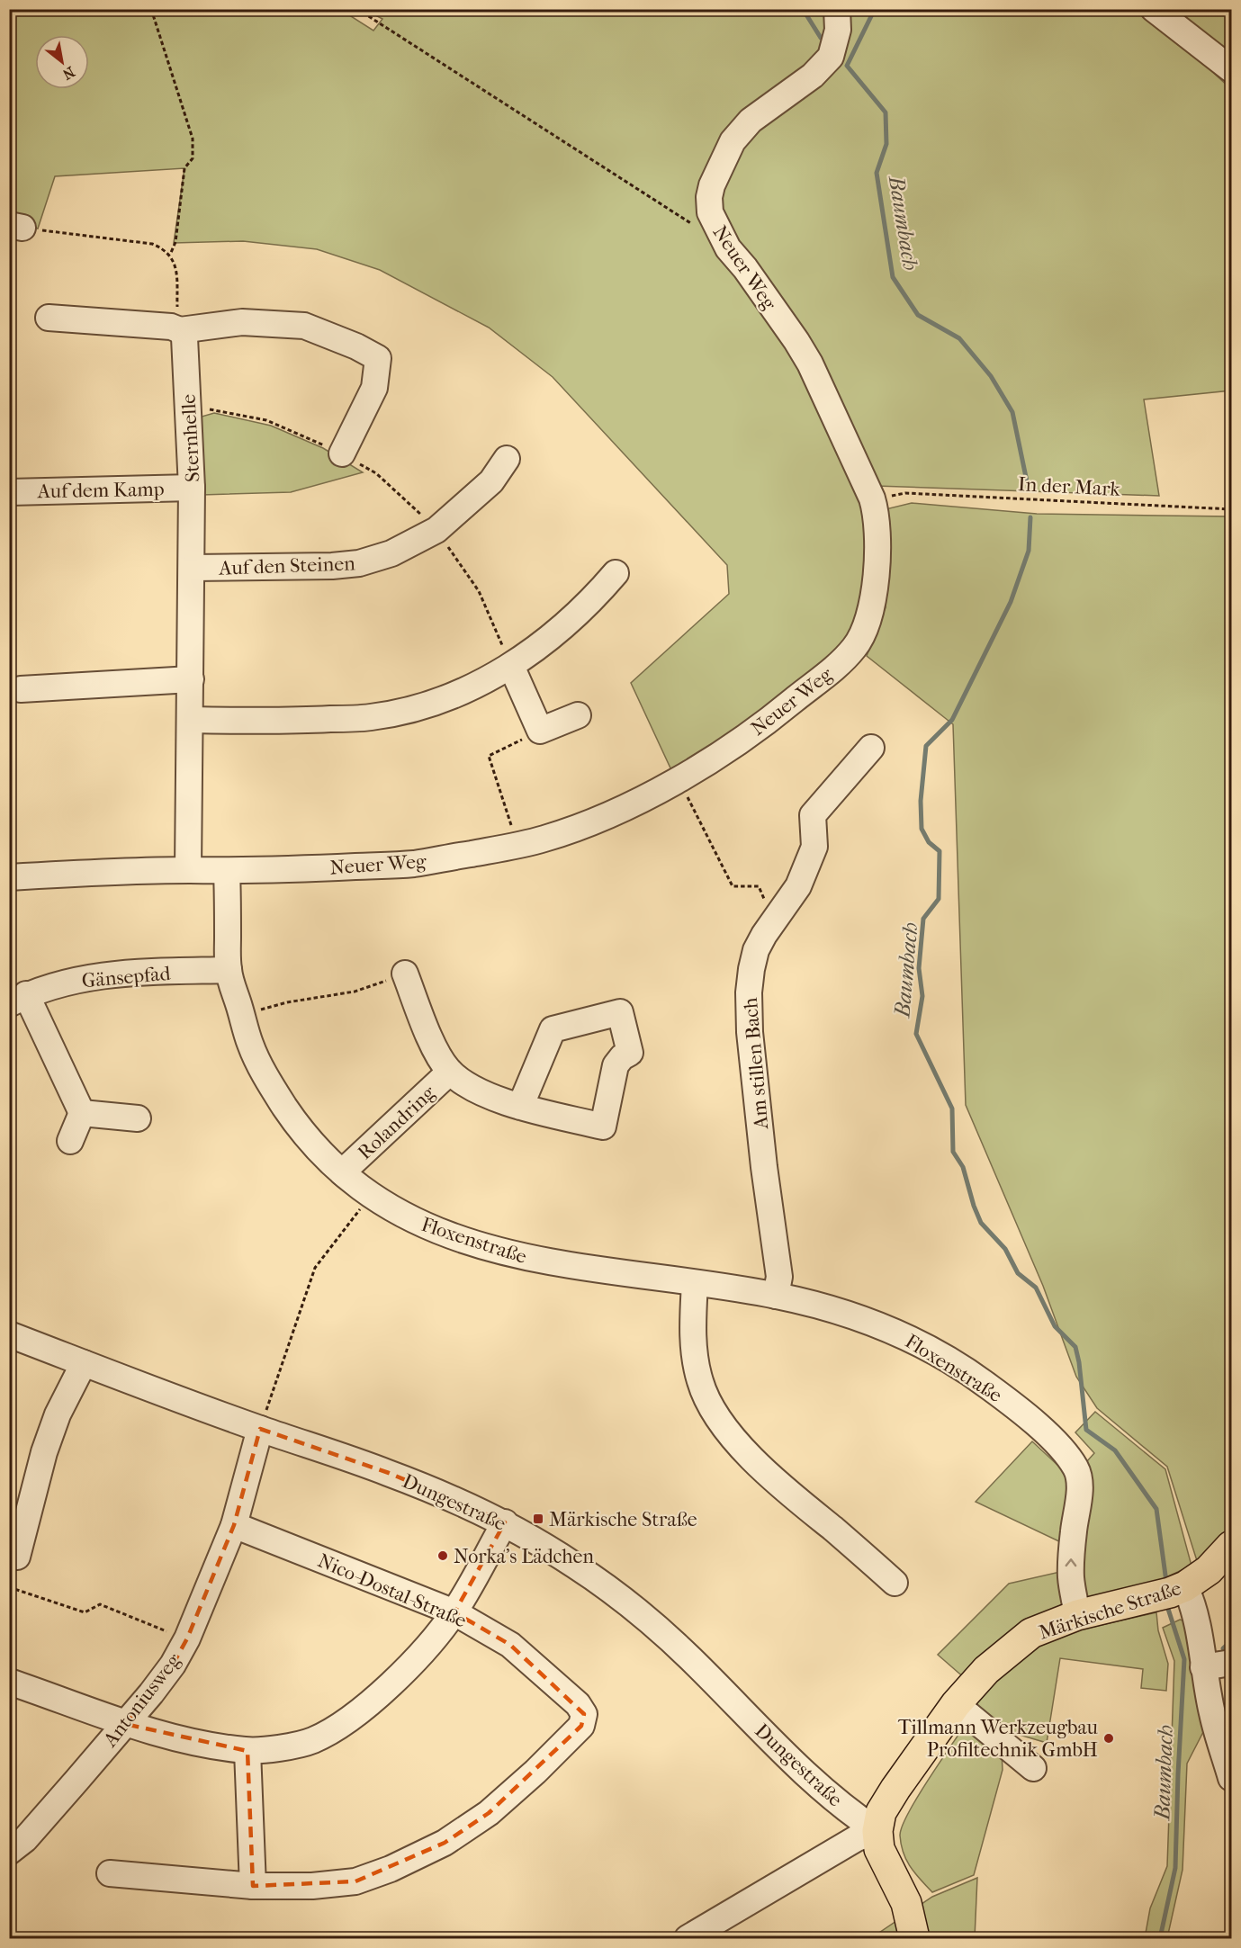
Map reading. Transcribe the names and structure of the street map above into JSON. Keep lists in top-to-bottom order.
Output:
{
  "streets": {
    "main road": ["Märkische Straße"],
    "street": [
      "Neuer Weg",
      "Sternhelle",
      "Auf dem Kamp",
      "Auf den Steinen",
      "Gänsepfad",
      "Am stillen Bach",
      "Rolandring",
      "Floxenstraße",
      "Dungestraße",
      "Nico-Dostal-Straße",
      "Antoniusweg"
    ],
    "path": ["In der Mark"]
  },
  "crossings": [
    ["Neuer Weg", "Sternhelle"],
    ["Neuer Weg", "Floxenstraße"],
    ["Sternhelle", "Auf dem Kamp"],
    ["Sternhelle", "Auf den Steinen"],
    ["Gänsepfad", "Floxenstraße"],
    ["Am stillen Bach", "Floxenstraße"],
    ["Rolandring", "Floxenstraße"],
    ["Floxenstraße", "Märkische Straße"],
    ["Dungestraße", "Märkische Straße"],
    ["Dungestraße", "Antoniusweg"],
    ["Nico-Dostal-Straße", "Antoniusweg"]
  ],
  "water": ["Baumbach"],
  "places": {
    "transit": ["Märkische Straße"],
    "other": ["Norka's Lädchen", "Tillmann Werkzeugbau Profiltechnik GmbH"]
  },
  "north": "bottom right"
}
